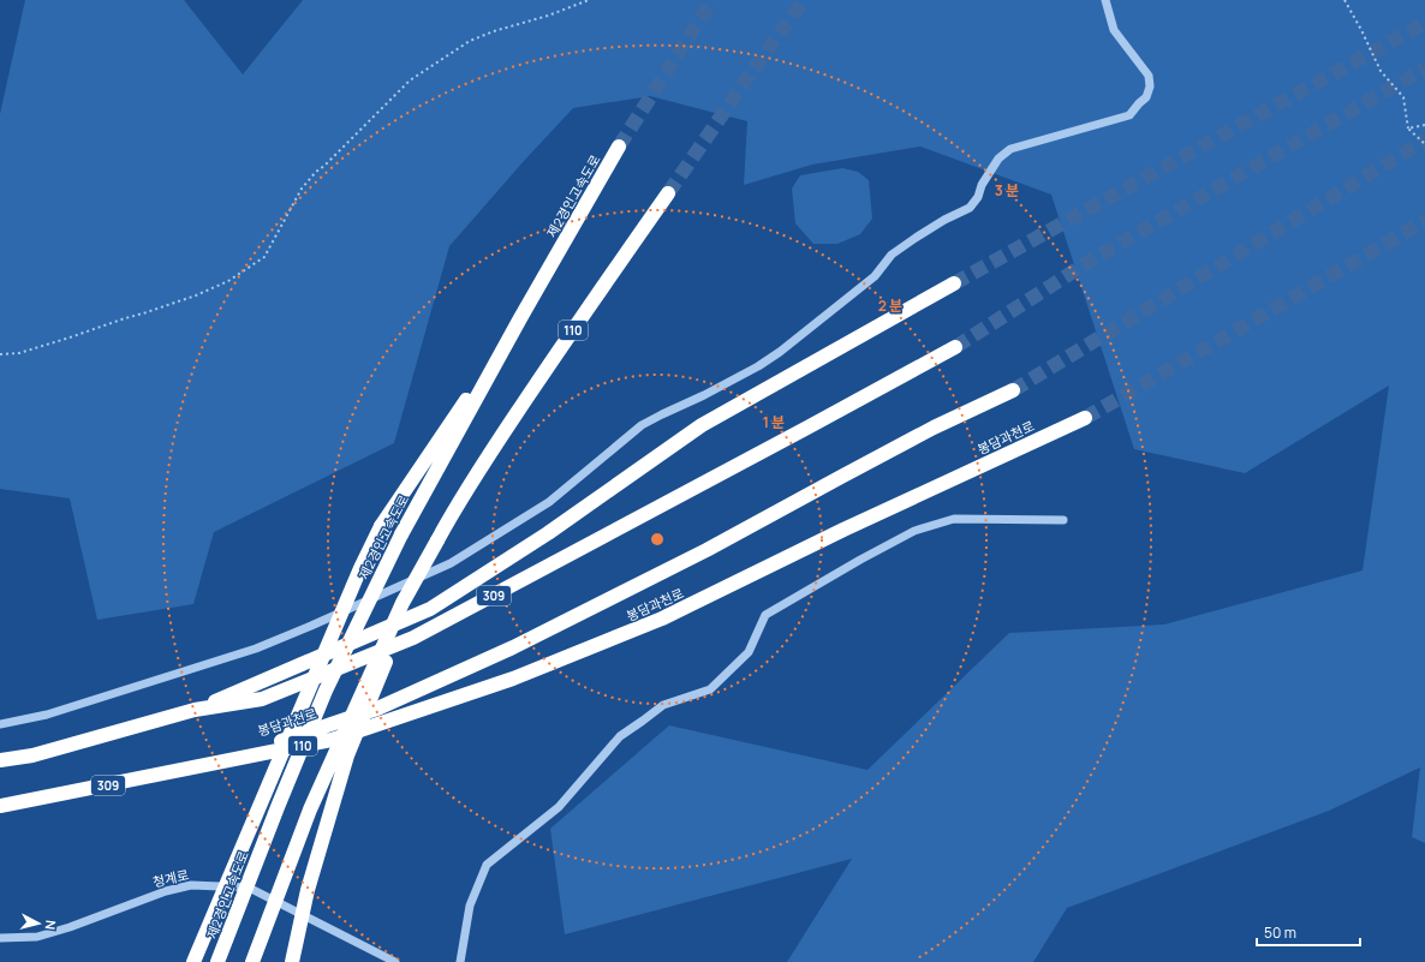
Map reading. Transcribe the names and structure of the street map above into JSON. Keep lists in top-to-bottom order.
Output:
{
  "streets": {
    "highway": [
      "제2경인고속도로",
      "110",
      "봉담과천로",
      "309"
    ],
    "street": ["청계로"]
  },
  "scale_bar": "50 m",
  "north": "right",
  "rings": ["3 분", "2 분", "1 분"]
}
